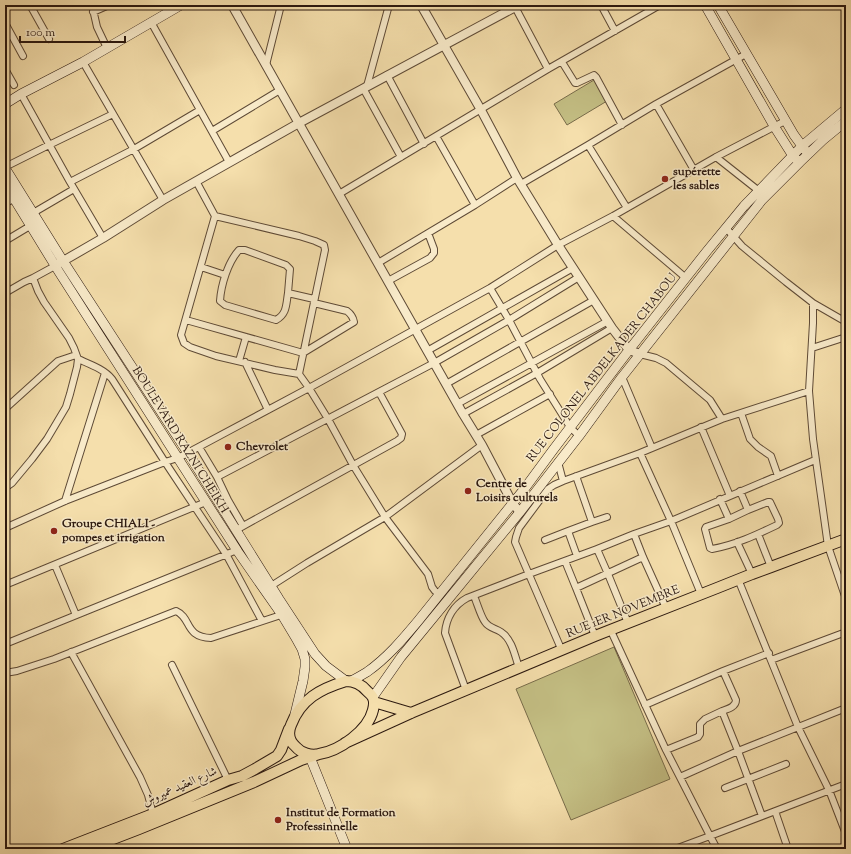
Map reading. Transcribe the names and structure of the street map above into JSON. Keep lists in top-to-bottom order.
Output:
{
  "streets": {
    "main road": [
      "RUE COLONEL ABDELKADER CHABOU",
      "BOULEVARD RAZNI CHEIKH",
      "RUE 1ER NOVEMBRE",
      "شارع العقيد عميروش"
    ]
  },
  "crossings": [
    ["RUE COLONEL ABDELKADER CHABOU", "BOULEVARD RAZNI CHEIKH"],
    ["RUE COLONEL ABDELKADER CHABOU", "RUE 1ER NOVEMBRE"],
    ["RUE COLONEL ABDELKADER CHABOU", "شارع العقيد عميروش"],
    ["BOULEVARD RAZNI CHEIKH", "RUE 1ER NOVEMBRE"],
    ["BOULEVARD RAZNI CHEIKH", "شارع العقيد عميروش"],
    ["RUE 1ER NOVEMBRE", "شارع العقيد عميروش"]
  ],
  "places": [
    "supérette les sables",
    "Chevrolet",
    "Centre de Loisirs culturels",
    "Groupe CHIALI - pompes et irrigation",
    "Institut de Formation Professinnelle"
  ],
  "scale_bar": "100 m"
}
